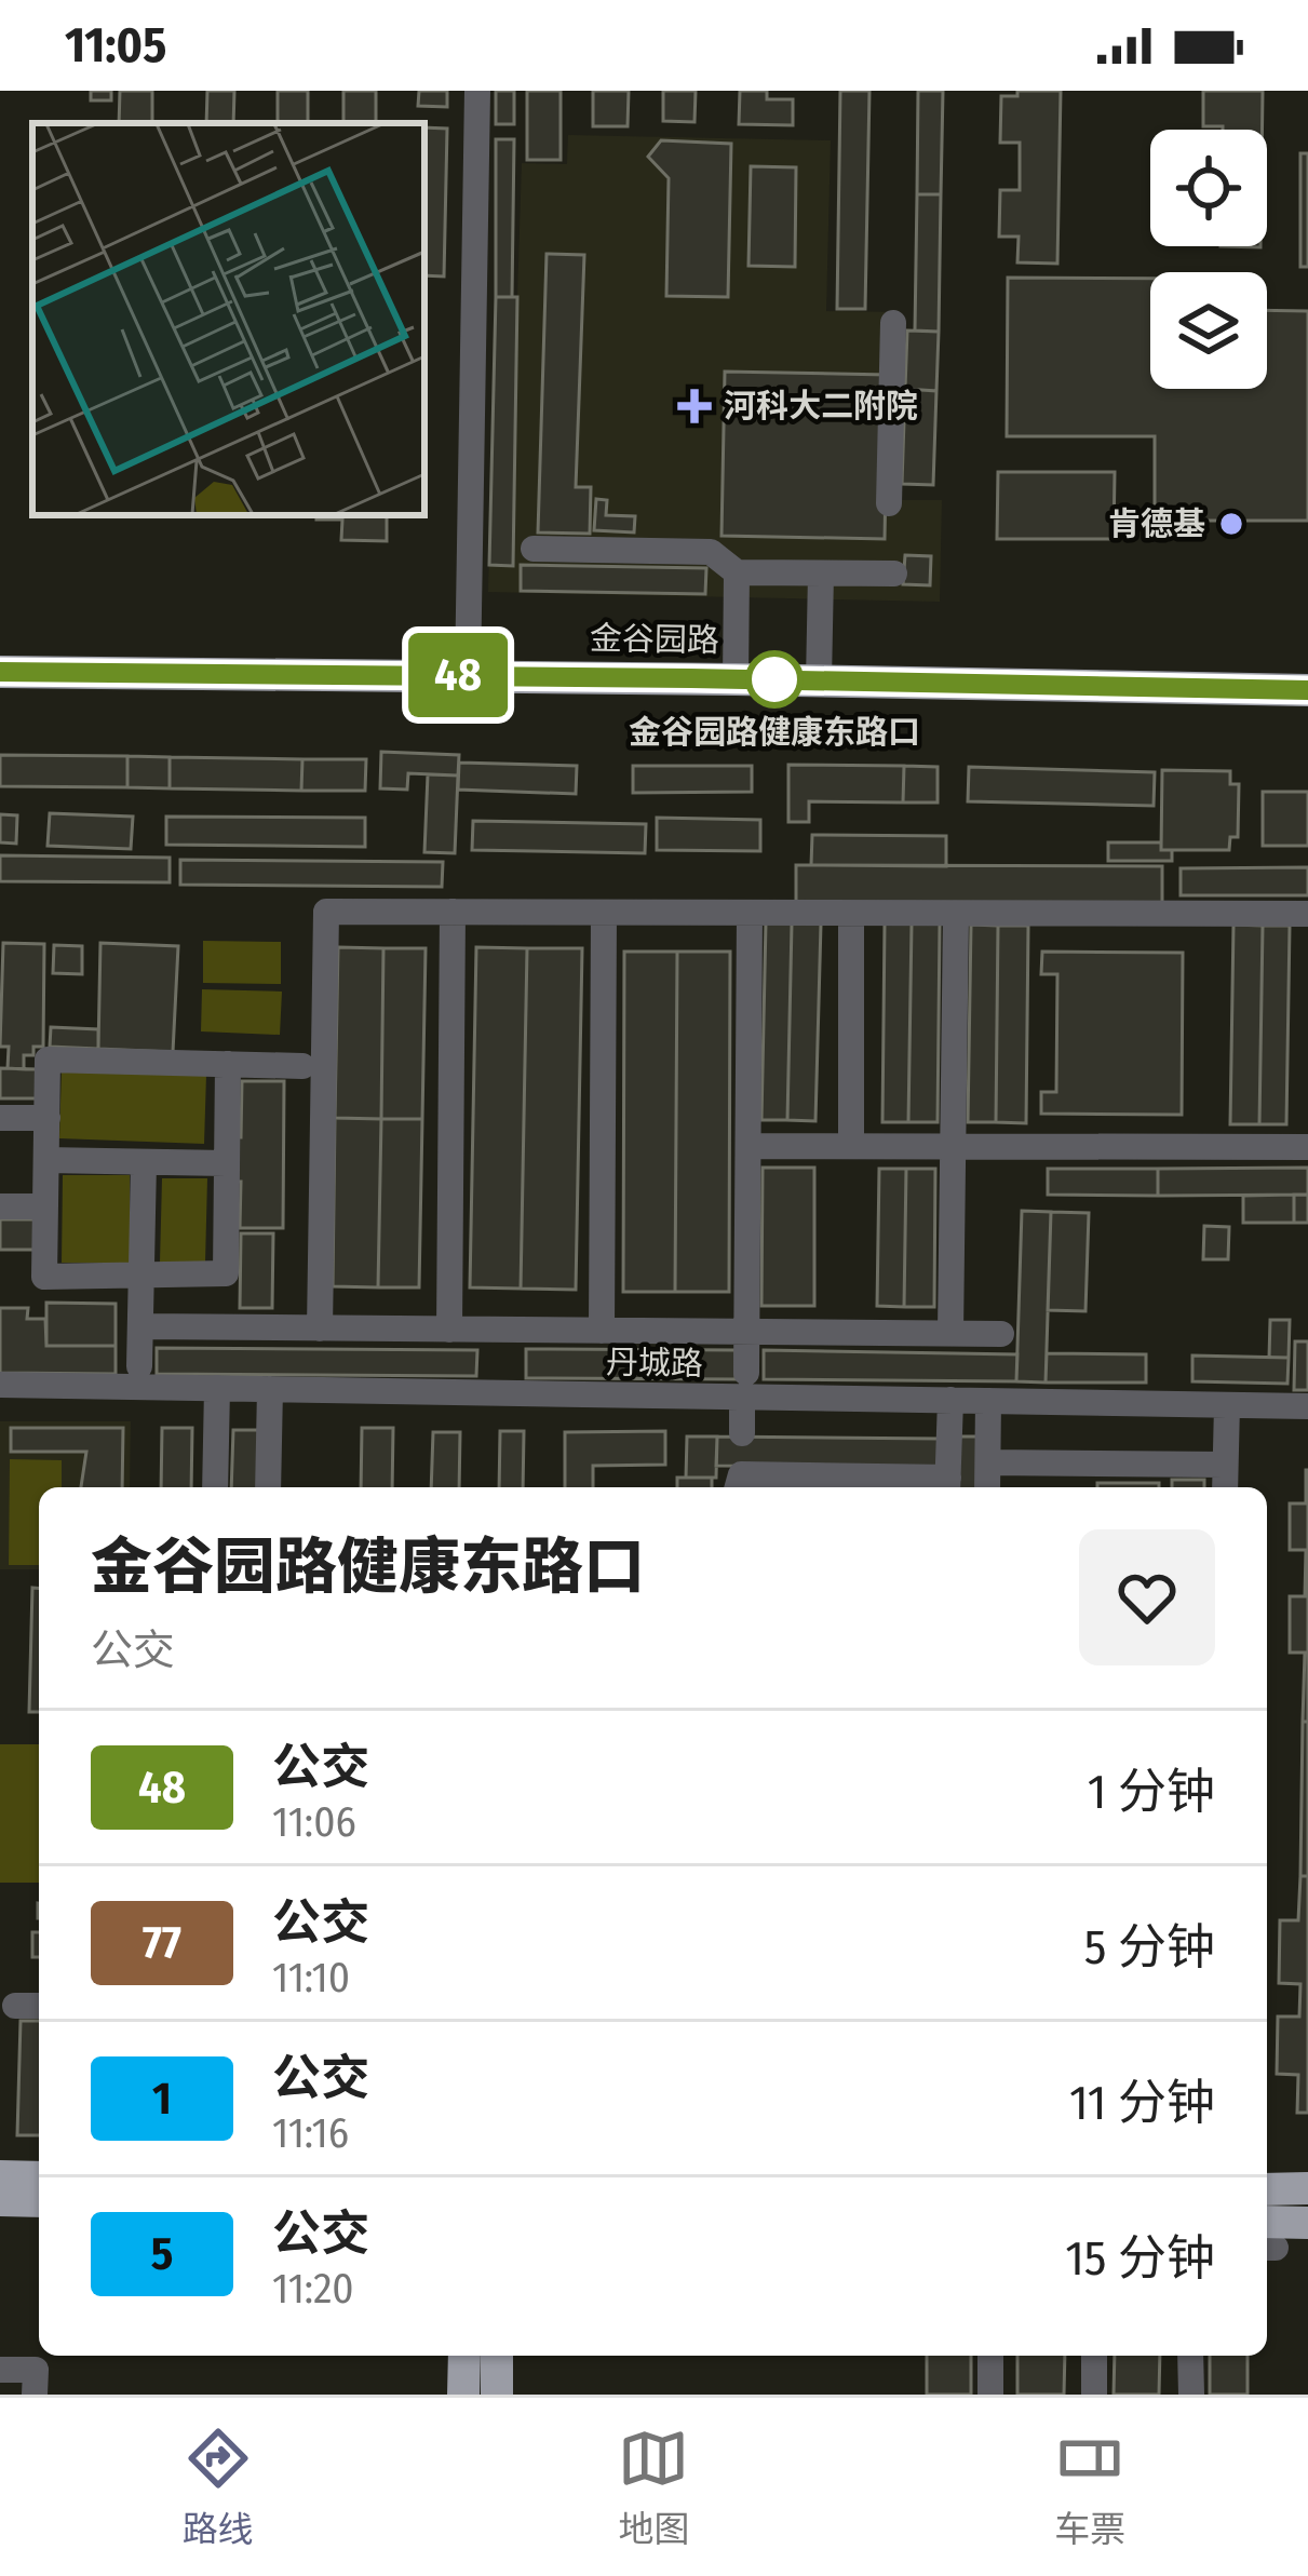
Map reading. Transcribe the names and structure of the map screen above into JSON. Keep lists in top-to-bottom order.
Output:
{
  "streets": {
    "main road": ["金谷园路"],
    "street": ["丹城路"]
  },
  "places": {
    "health": ["河科大二附院"],
    "other": ["肯德基", "金谷园路健康东路口"]
  },
  "lines": ["bus line 48"],
  "page": {
    "status": "11:05",
    "on_map": "48",
    "heading": ["金谷园路健康东路口", "公交"],
    "list": [
      {
        "mark": "48",
        "name": "公交",
        "note": "11:06",
        "value": "1 分钟"
      },
      {
        "mark": "77",
        "name": "公交",
        "note": "11:10",
        "value": "5 分钟"
      },
      {
        "mark": "1",
        "name": "公交",
        "note": "11:16",
        "value": "11 分钟"
      },
      {
        "mark": "5",
        "name": "公交",
        "note": "11:20",
        "value": "15 分钟"
      }
    ],
    "tabs": ["路线", "地图", "车票"]
  }
}
